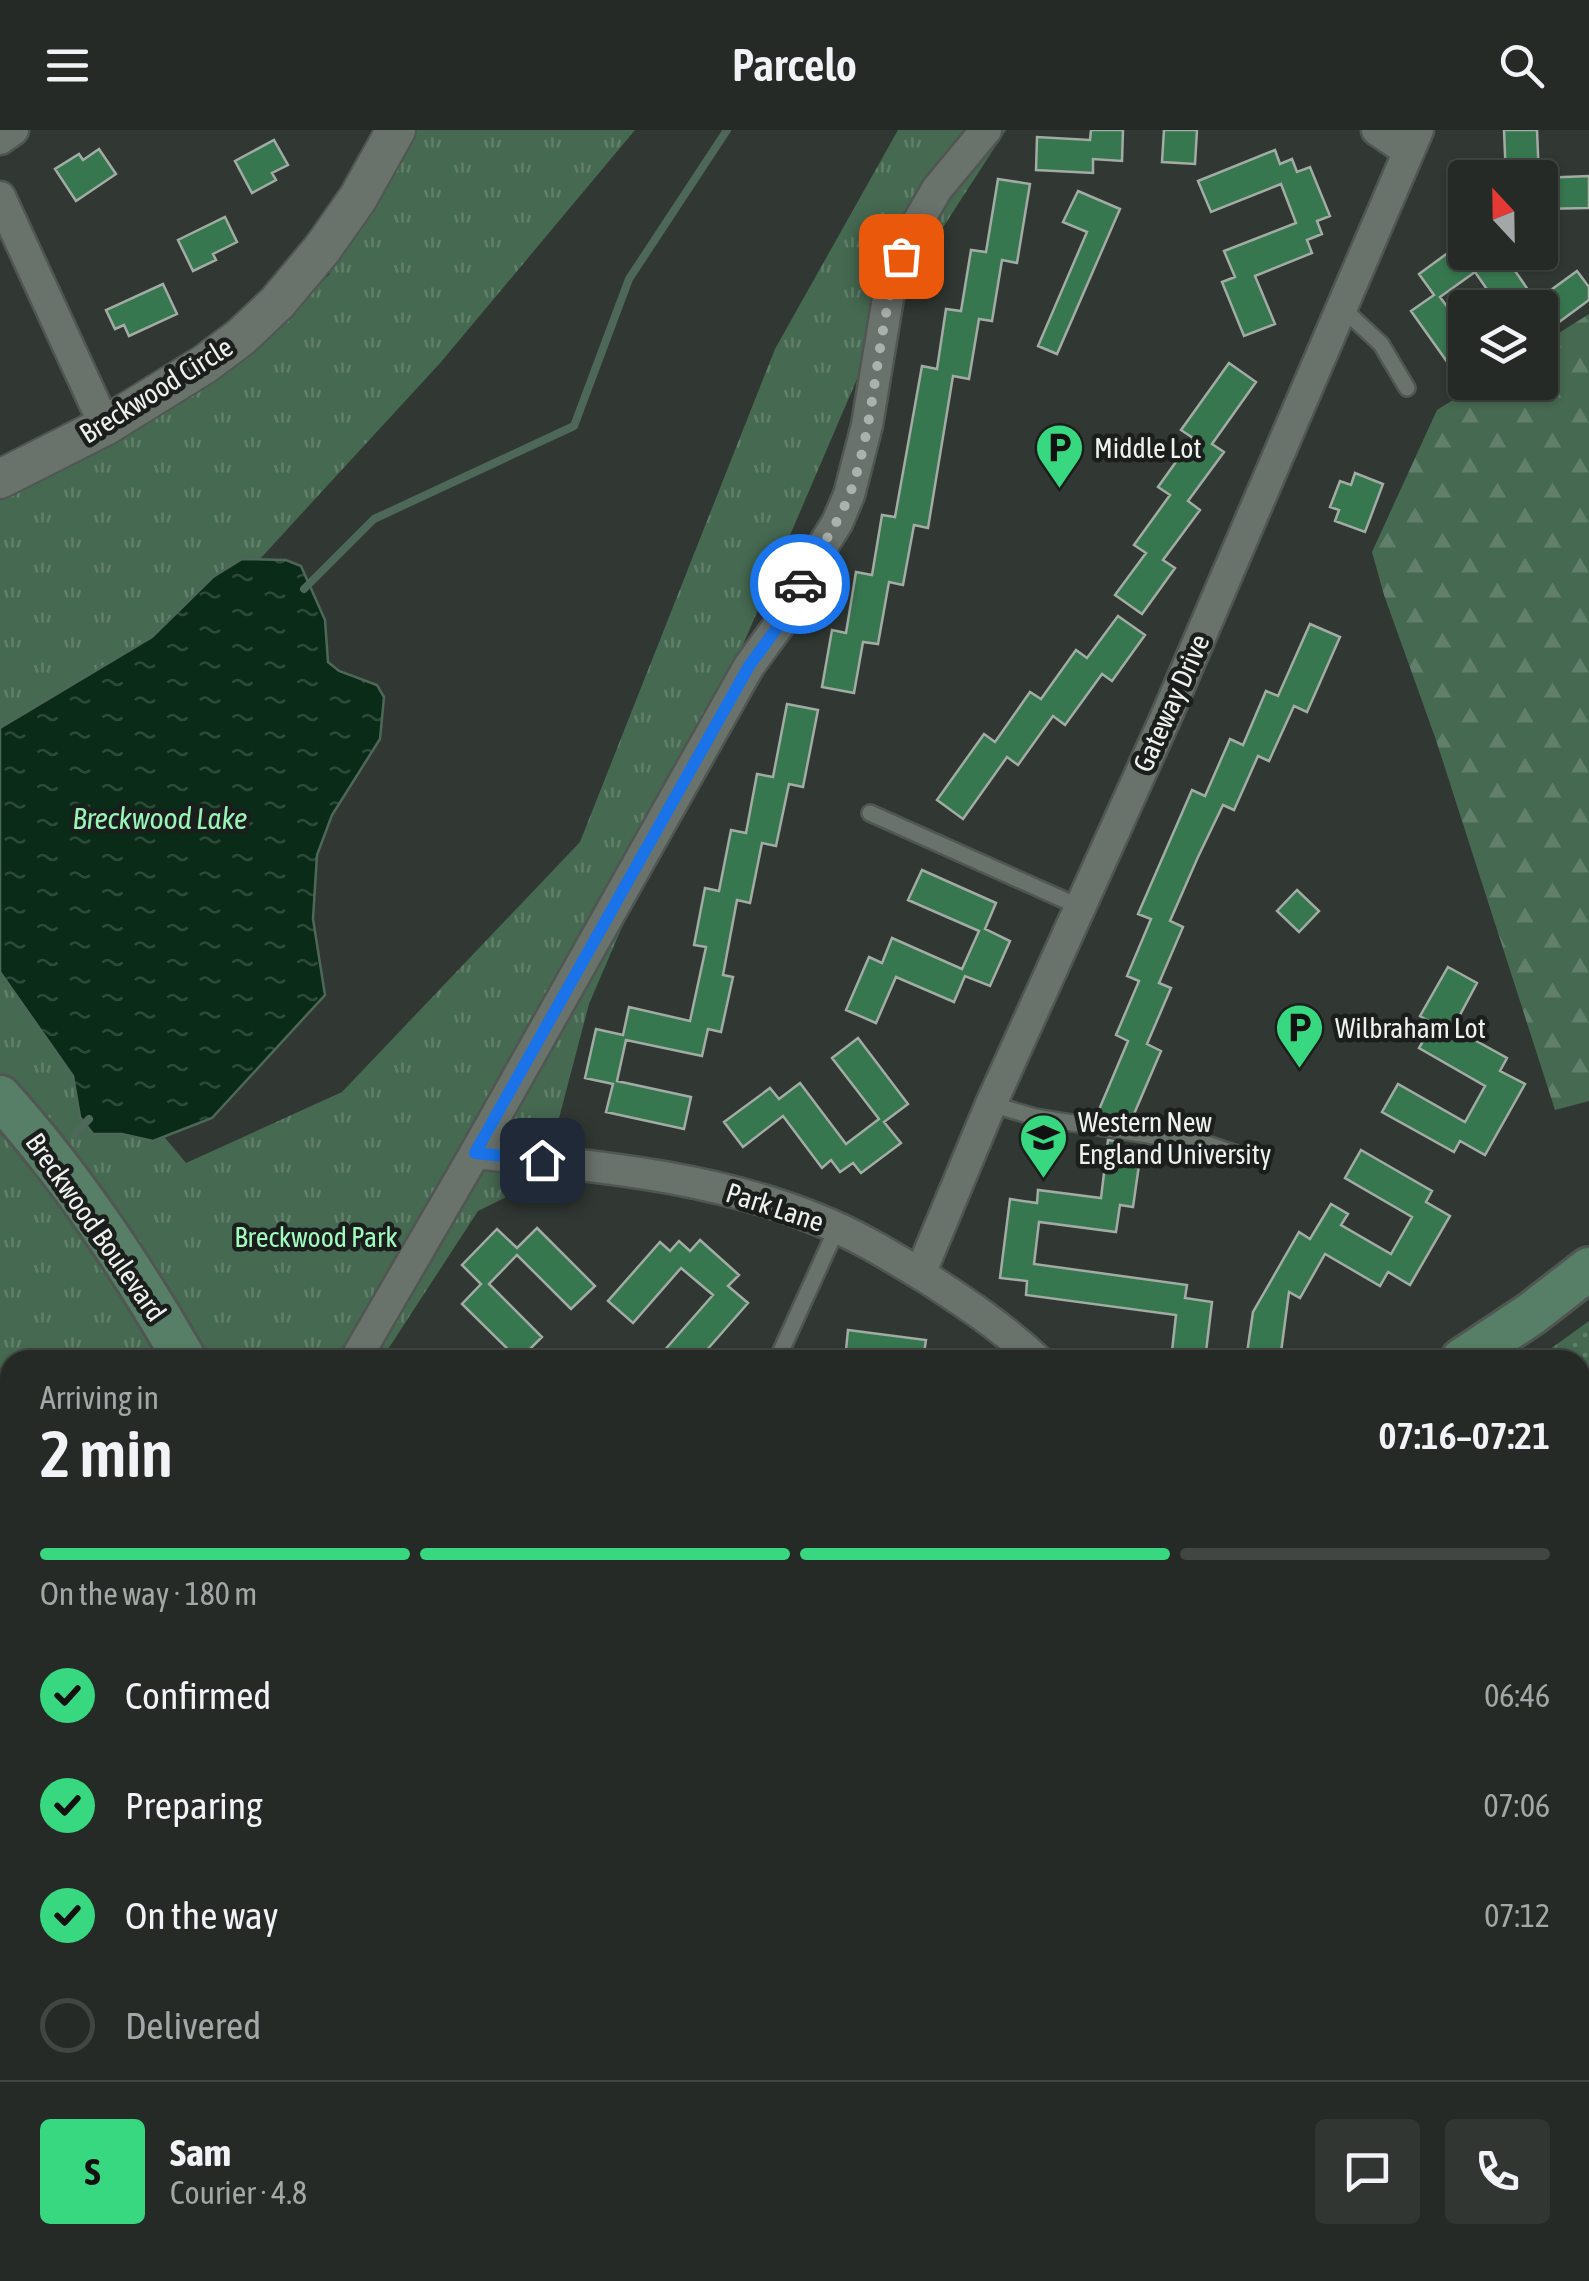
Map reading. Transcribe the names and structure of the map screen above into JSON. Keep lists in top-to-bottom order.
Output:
{
  "streets": {
    "main road": ["Breckwood Boulevard"],
    "street": ["Breckwood Circle", "Gateway Drive", "Park Lane"]
  },
  "crossings": [
    ["Gateway Drive", "Park Lane"]
  ],
  "water": ["Breckwood Lake"],
  "parks": ["Breckwood Park"],
  "places": {
    "parking": ["Middle Lot", "Wilbraham Lot"],
    "school or university": ["Western New England University"]
  },
  "north": "top",
  "page": {
    "header": "Parcelo",
    "heading": ["2 min", "Arriving in", "07:16–07:21"],
    "panel": ["Sam", "Courier · 4.8"],
    "bar": "On the way · 180 m",
    "list": [
      ["Confirmed", "06:46"],
      ["Preparing", "07:06"],
      ["On the way", "07:12"],
      "Delivered"
    ],
    "round": "S"
  }
}
